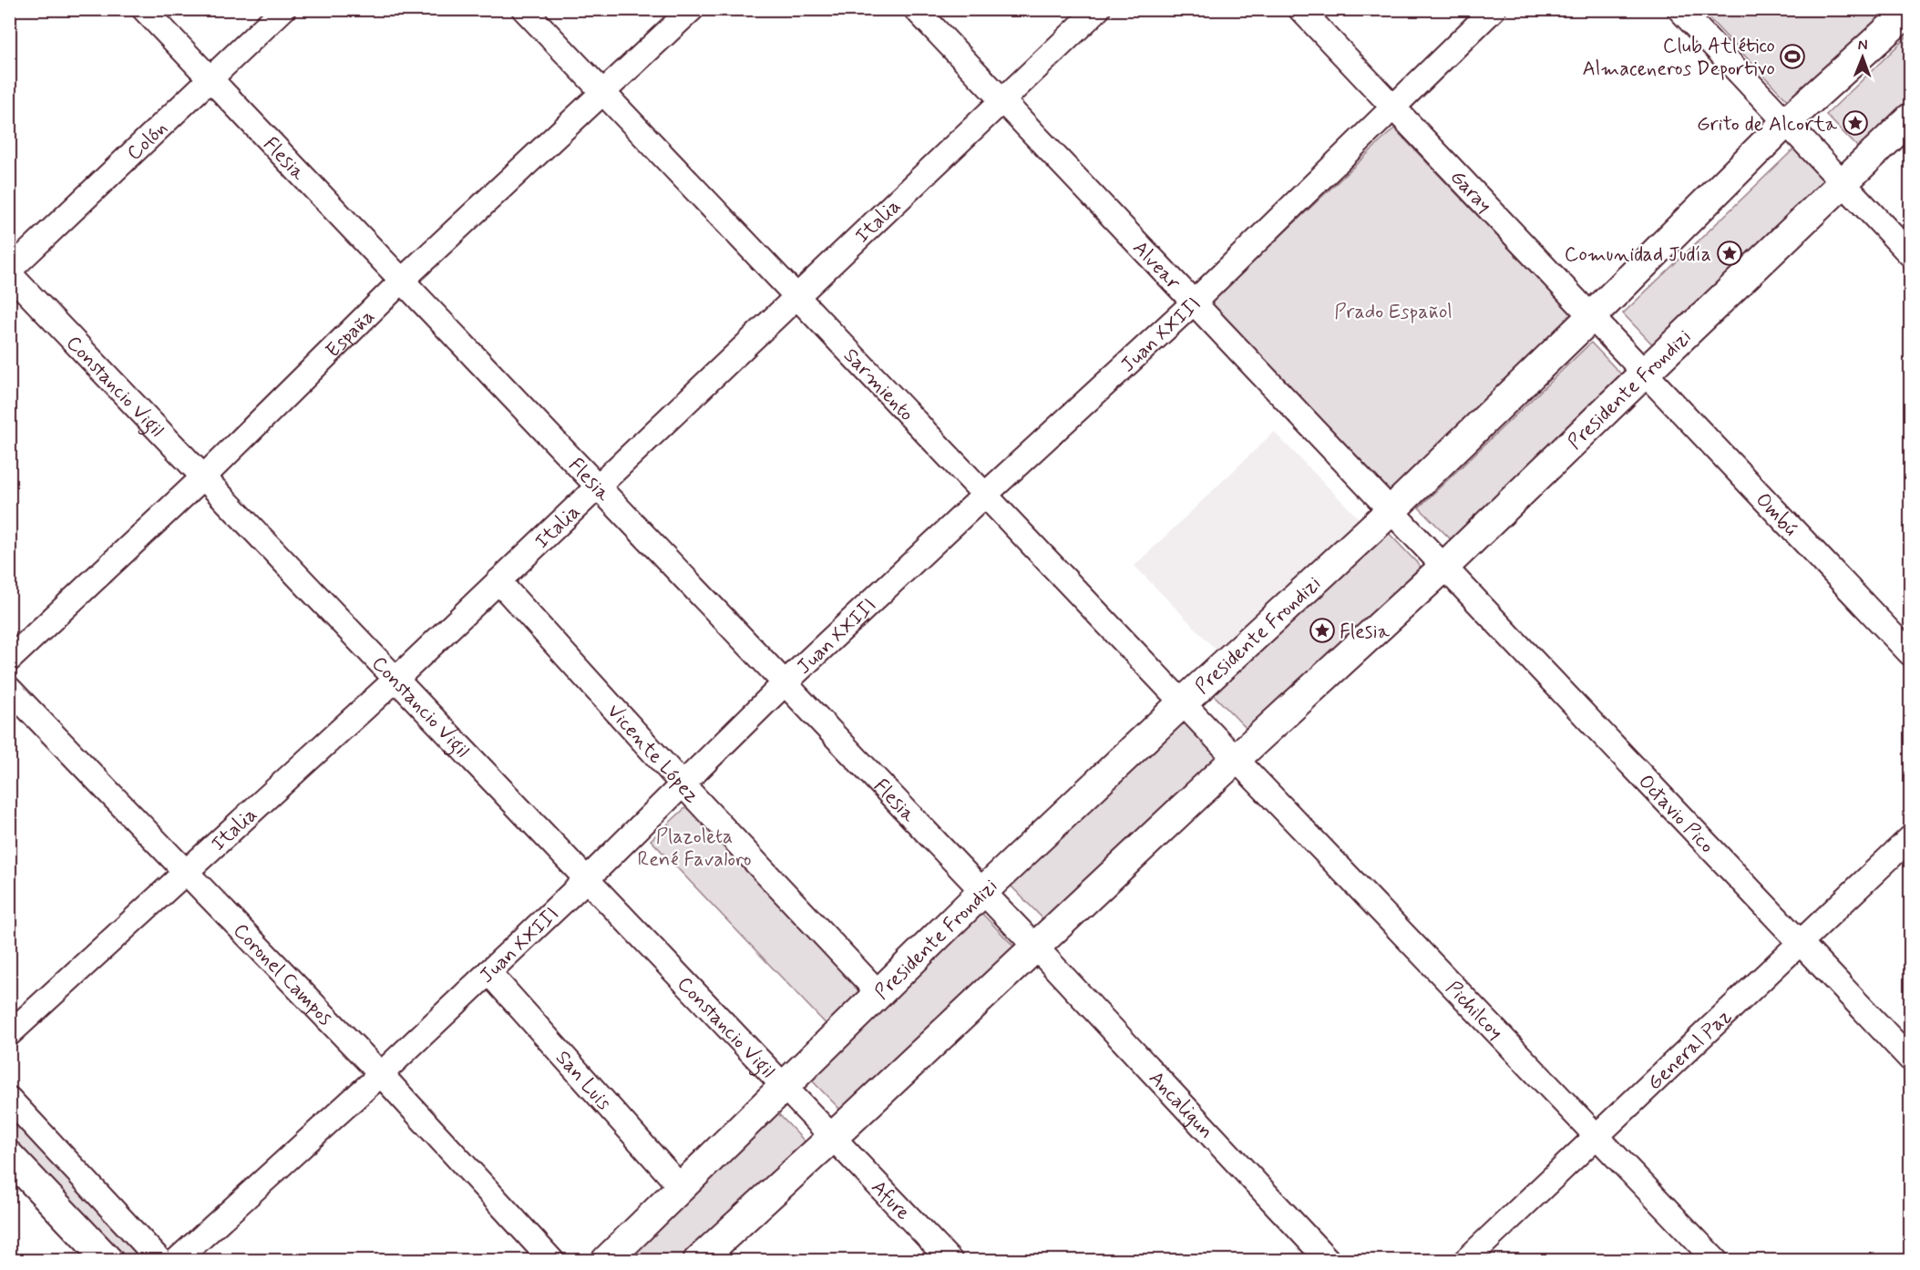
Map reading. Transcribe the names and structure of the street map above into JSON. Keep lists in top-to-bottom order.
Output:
{
  "streets": {
    "main road": ["Presidente Frondizi"],
    "street": [
      "Colón",
      "Flesia",
      "Garay",
      "Italia",
      "Alvear",
      "España",
      "Juan XXIII",
      "Sarmiento",
      "Constancio Vigil",
      "Ombú",
      "Vicente López",
      "Octavio Pico",
      "Coronel Campos",
      "Pichilcoy",
      "General Paz",
      "San Luis",
      "Ancaligun",
      "Afure"
    ]
  },
  "crossings": [
    ["Colón", "Flesia"],
    ["Colón", "Constancio Vigil"],
    ["Flesia", "Italia"],
    ["Flesia", "España"],
    ["Flesia", "Juan XXIII"],
    ["Flesia", "Presidente Frondizi"],
    ["Flesia", "Ancaligun"],
    ["Garay", "Juan XXIII"],
    ["Garay", "Presidente Frondizi"],
    ["Garay", "Ombú"],
    ["Italia", "Alvear"],
    ["Italia", "Sarmiento"],
    ["Italia", "Constancio Vigil"],
    ["Italia", "Vicente López"],
    ["Italia", "Coronel Campos"],
    ["Alvear", "Juan XXIII"],
    ["Alvear", "Presidente Frondizi"],
    ["Alvear", "Octavio Pico"],
    ["España", "Sarmiento"],
    ["España", "Constancio Vigil"],
    ["Juan XXIII", "Sarmiento"],
    ["Juan XXIII", "Constancio Vigil"],
    ["Juan XXIII", "Vicente López"],
    ["Juan XXIII", "Coronel Campos"],
    ["Juan XXIII", "San Luis"],
    ["Sarmiento", "Presidente Frondizi"],
    ["Sarmiento", "Pichilcoy"],
    ["Constancio Vigil", "Presidente Frondizi"],
    ["Constancio Vigil", "Afure"],
    ["Presidente Frondizi", "Ombú"],
    ["Presidente Frondizi", "Vicente López"],
    ["Presidente Frondizi", "Octavio Pico"],
    ["Presidente Frondizi", "Pichilcoy"],
    ["Presidente Frondizi", "San Luis"],
    ["Presidente Frondizi", "Ancaligun"],
    ["Presidente Frondizi", "Afure"],
    ["Octavio Pico", "General Paz"],
    ["Pichilcoy", "General Paz"]
  ],
  "parks": ["Prado Español", "Plazoleta René Favaloro"],
  "places": {
    "sports": ["Club Atlético Almaceneros Deportivo"],
    "place": ["Grito de Alcorta", "Comunidad Judía", "Flesia"]
  },
  "north": "top"
}
